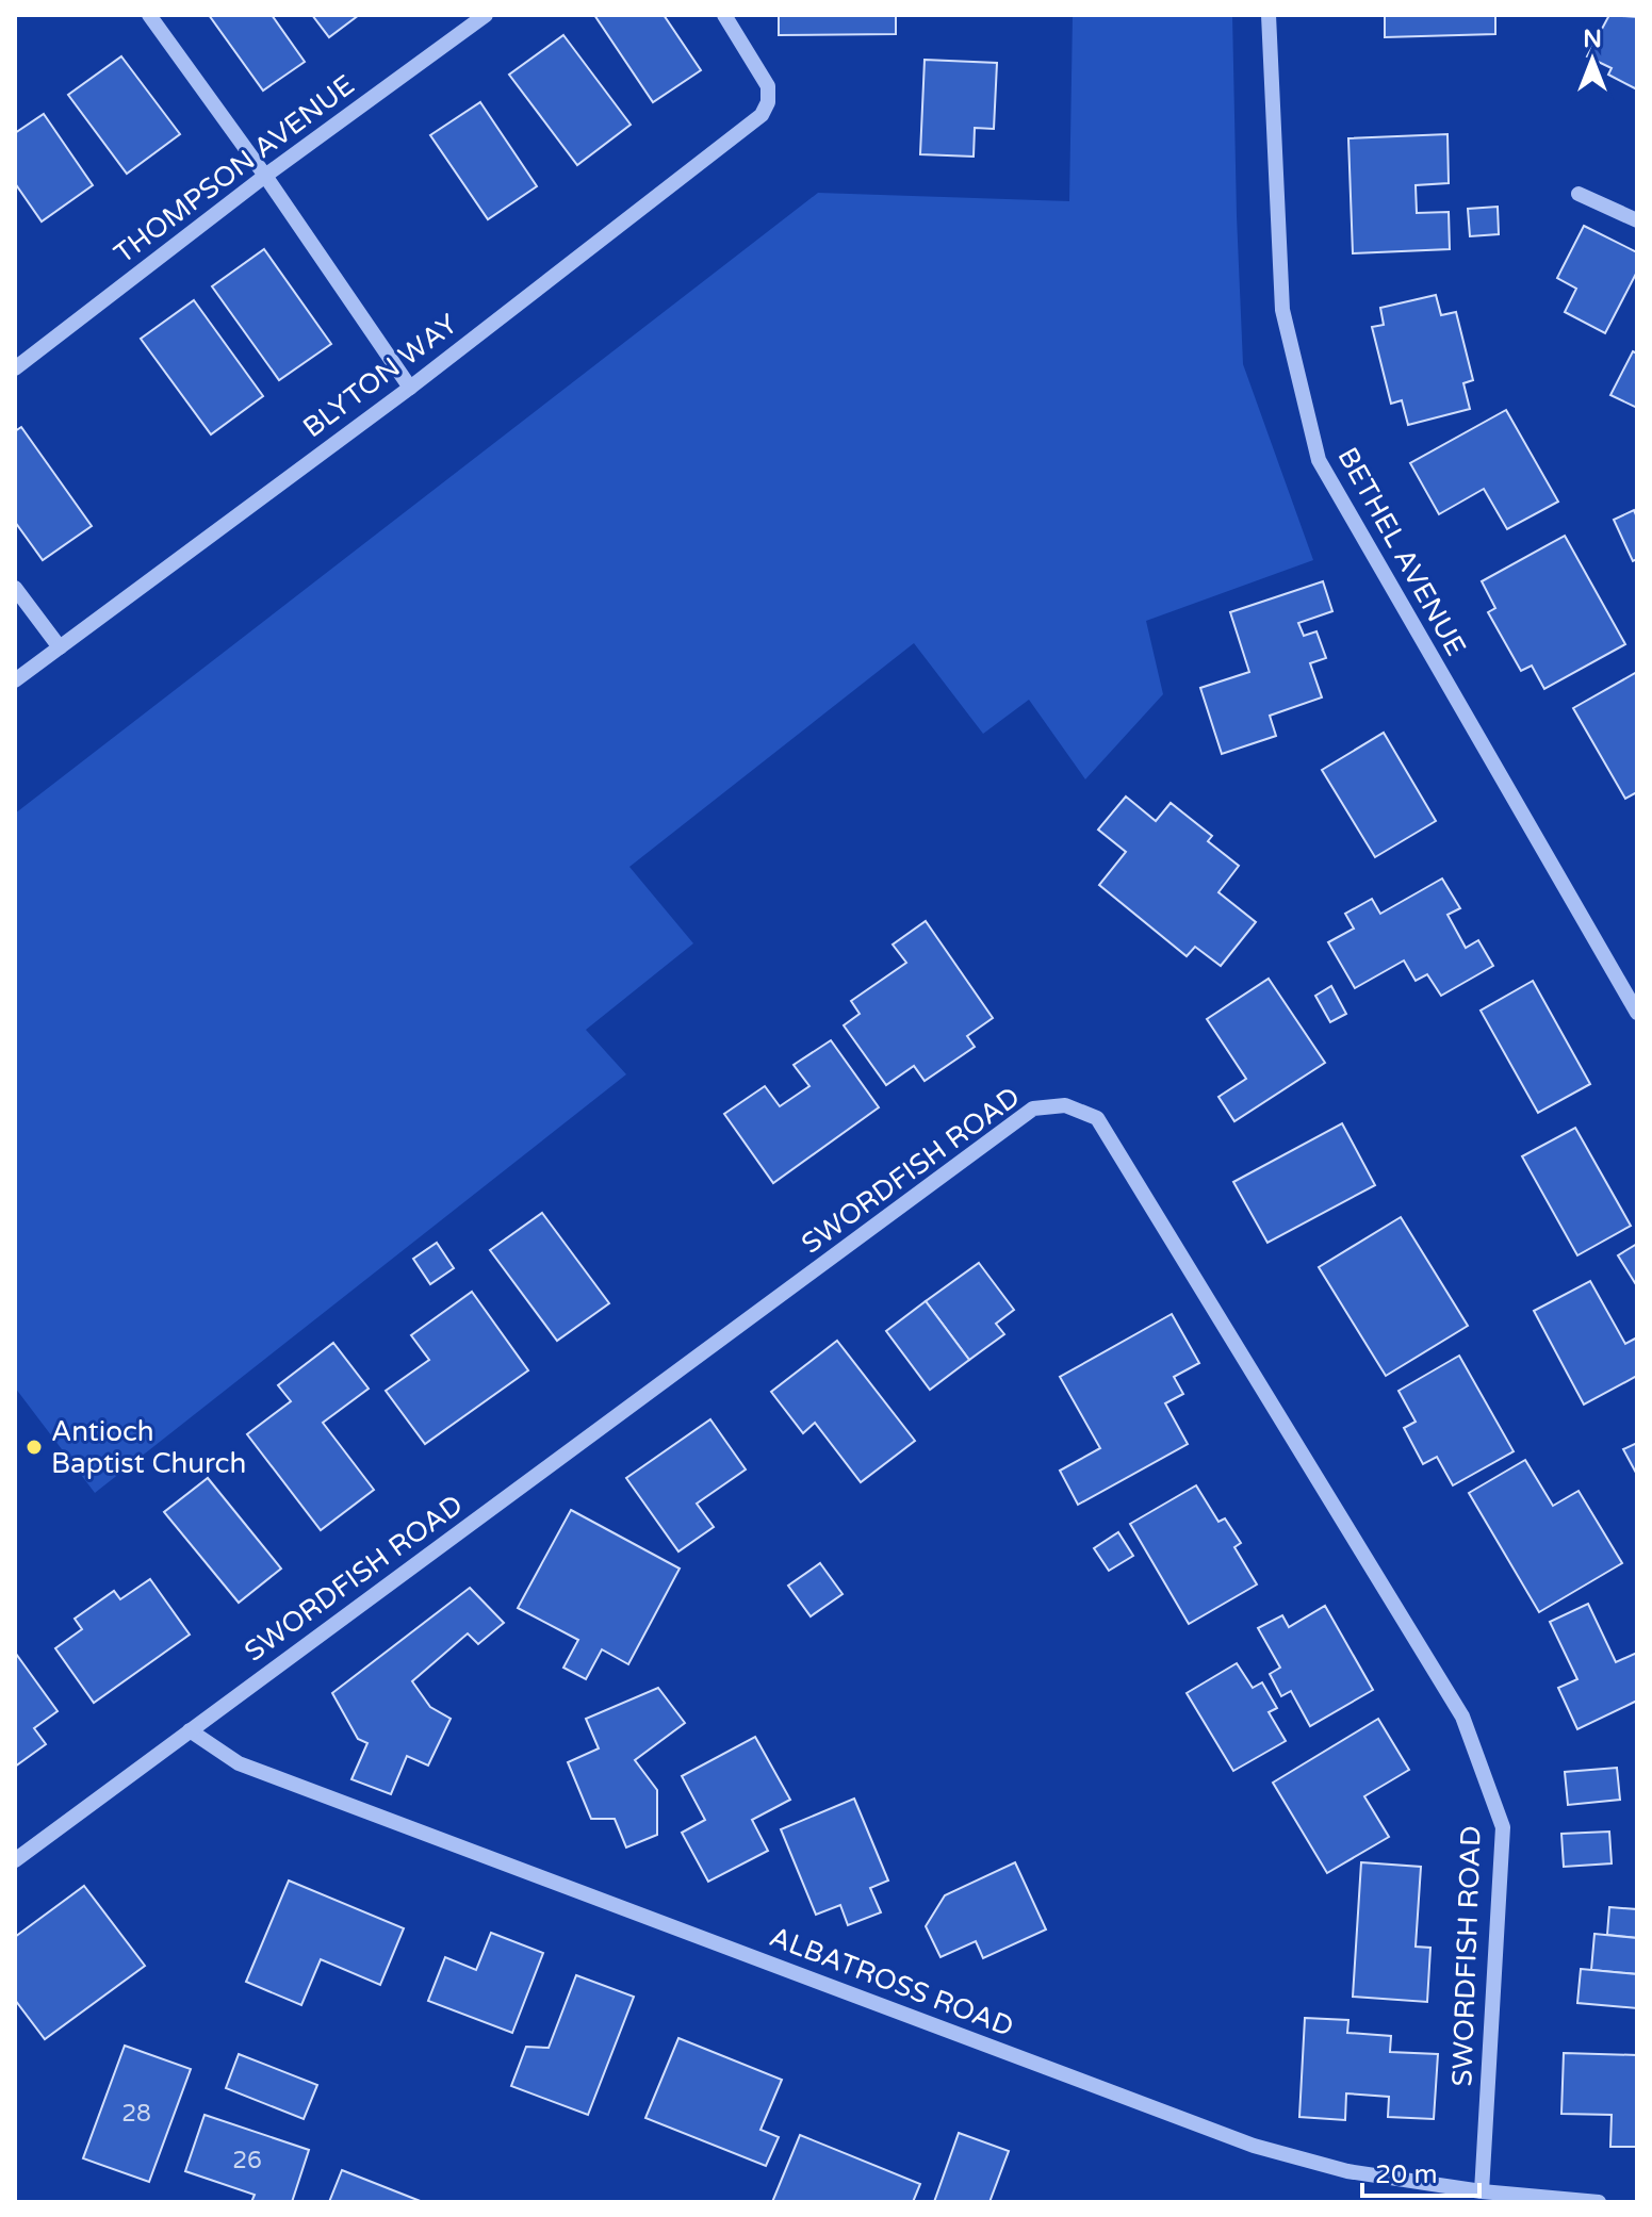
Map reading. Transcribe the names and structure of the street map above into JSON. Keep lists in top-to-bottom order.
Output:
{
  "streets": {
    "street": [
      "THOMPSON AVENUE",
      "BLYTON WAY",
      "BETHEL AVENUE",
      "SWORDFISH ROAD",
      "ALBATROSS ROAD"
    ]
  },
  "crossings": [
    ["SWORDFISH ROAD", "ALBATROSS ROAD"]
  ],
  "places": ["Antioch Baptist Church"],
  "house_numbers": ["28", "26"],
  "scale_bar": "20 m",
  "north": "top"
}
